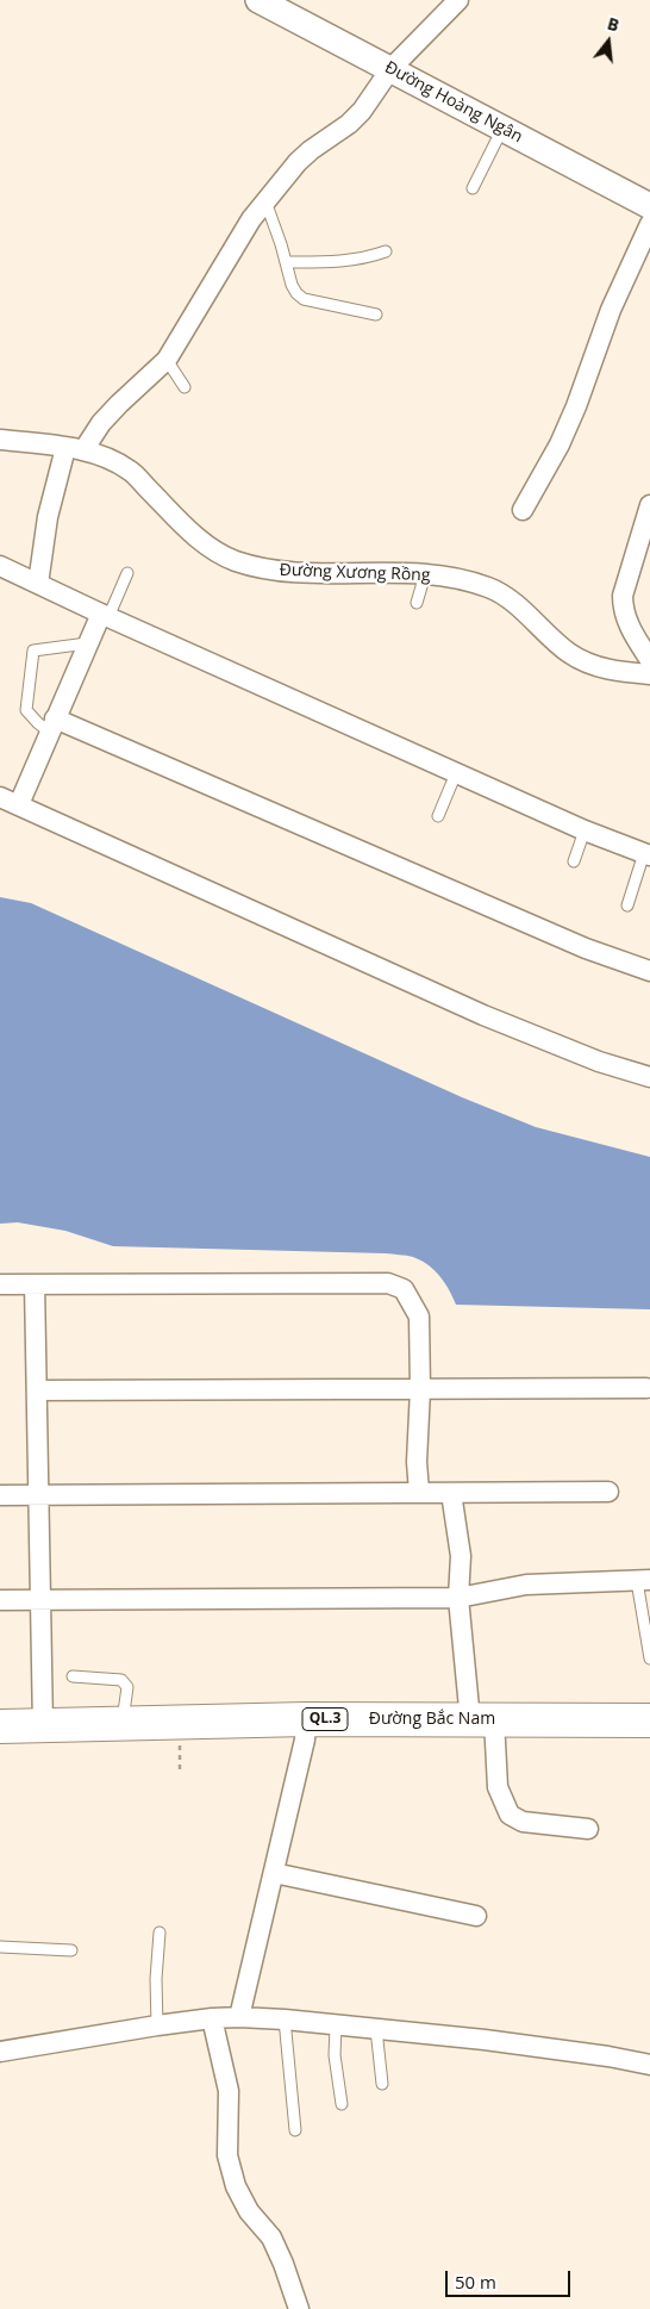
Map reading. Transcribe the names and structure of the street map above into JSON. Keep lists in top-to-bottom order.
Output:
{
  "streets": {
    "highway": ["QL.3", "Đường Bắc Nam"],
    "street": ["Đường Hoàng Ngân", "Đường Xương Rồng"]
  },
  "scale_bar": "50 m",
  "north": "top"
}
